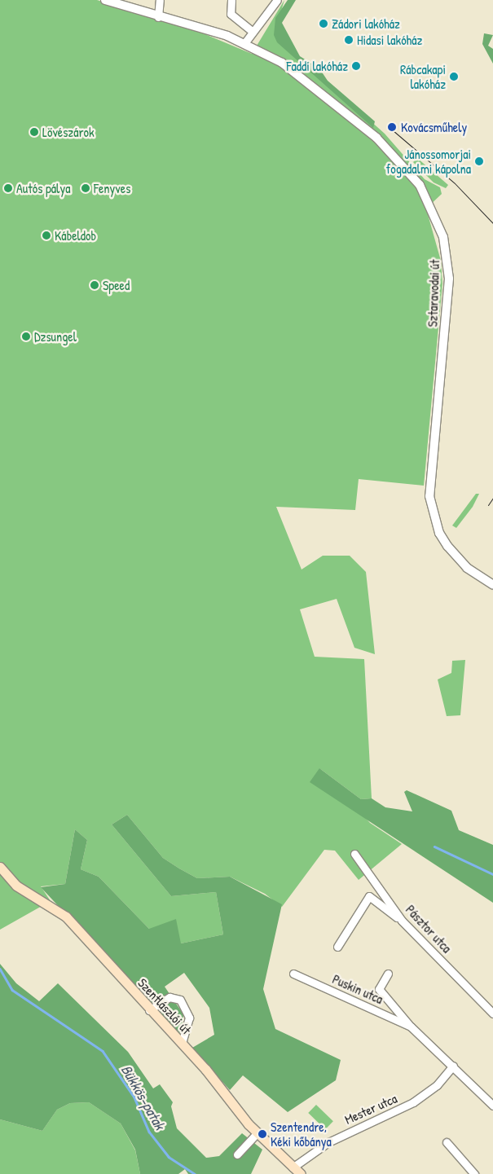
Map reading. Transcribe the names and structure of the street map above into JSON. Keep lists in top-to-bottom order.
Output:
{
  "streets": {
    "main road": ["Szentlászlói út"],
    "street": [
      "Sztaravodai út",
      "Pásztor utca",
      "Puskin utca",
      "Mester utca"
    ]
  },
  "crossings": [
    ["Puskin utca", "Mester utca"],
    ["Szentlászlói út", "Mester utca"]
  ],
  "water": ["Bükkös-patak"],
  "places": [
    "Zádori lakóház",
    "Hidasi lakóház",
    "Faddi lakóház",
    "Rábcakapi lakóház",
    "Kovácsműhely",
    "Lövészárok",
    "Jánossomorjai fogadalmi kápolna",
    "Autós pálya",
    "Fenyves",
    "Kábeldob",
    "Speed",
    "Dzsungel",
    "Szentendre, Kéki kőbánya"
  ]
}
